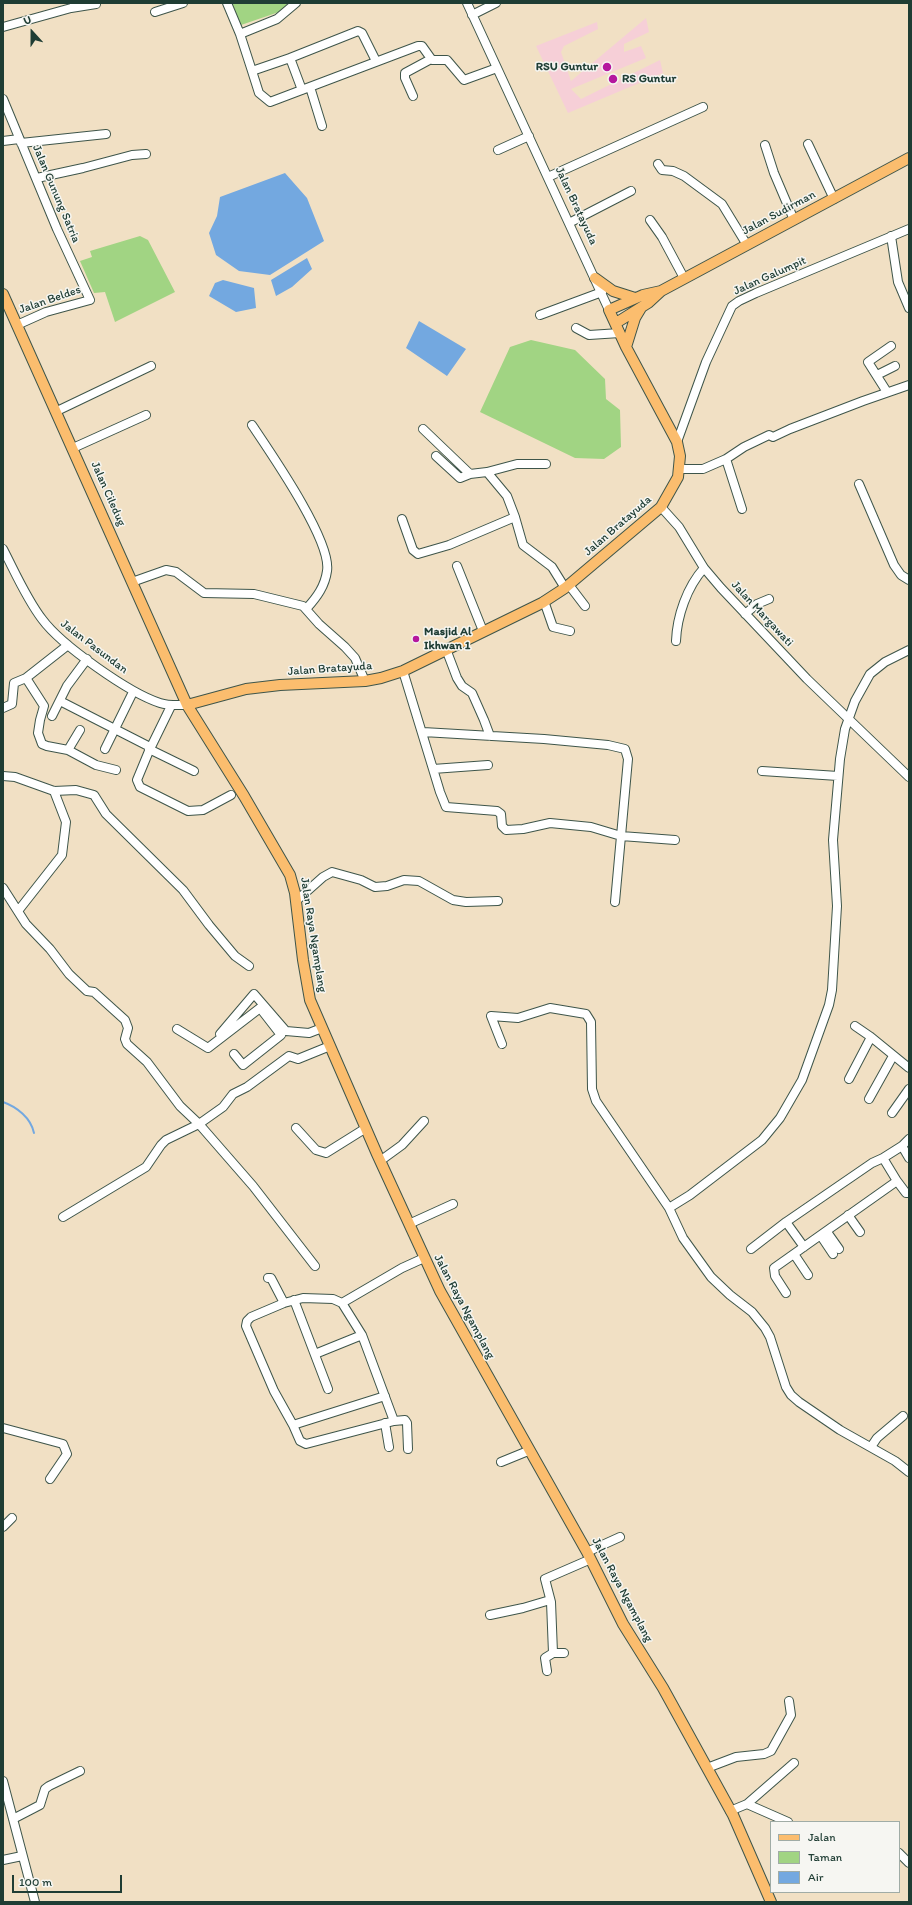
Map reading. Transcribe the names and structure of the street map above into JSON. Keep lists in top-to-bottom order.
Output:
{
  "streets": {
    "main road": [
      "Jalan Bratayuda",
      "Jalan Sudirman",
      "Jalan Ciledug",
      "Jalan Raya Ngamplang"
    ],
    "street": [
      "Jalan Gunung Satria",
      "Jalan Galumpit",
      "Jalan Beldes",
      "Jalan Margawati",
      "Jalan Pasundan"
    ]
  },
  "crossings": [
    ["Jalan Gunung Satria", "Jalan Beldes"],
    ["Jalan Bratayuda", "Jalan Galumpit"],
    ["Jalan Bratayuda", "Jalan Ciledug"],
    ["Jalan Bratayuda", "Jalan Margawati"],
    ["Jalan Bratayuda", "Jalan Pasundan"],
    ["Jalan Bratayuda", "Jalan Raya Ngamplang"],
    ["Jalan Beldes", "Jalan Ciledug"],
    ["Jalan Ciledug", "Jalan Pasundan"],
    ["Jalan Ciledug", "Jalan Raya Ngamplang"],
    ["Jalan Pasundan", "Jalan Raya Ngamplang"]
  ],
  "places": ["RSU Guntur", "RS Guntur", "Masjid Al Ikhwan 1"],
  "legend": ["Jalan", "Taman", "Air"],
  "scale_bar": "100 m",
  "north": "top"
}
